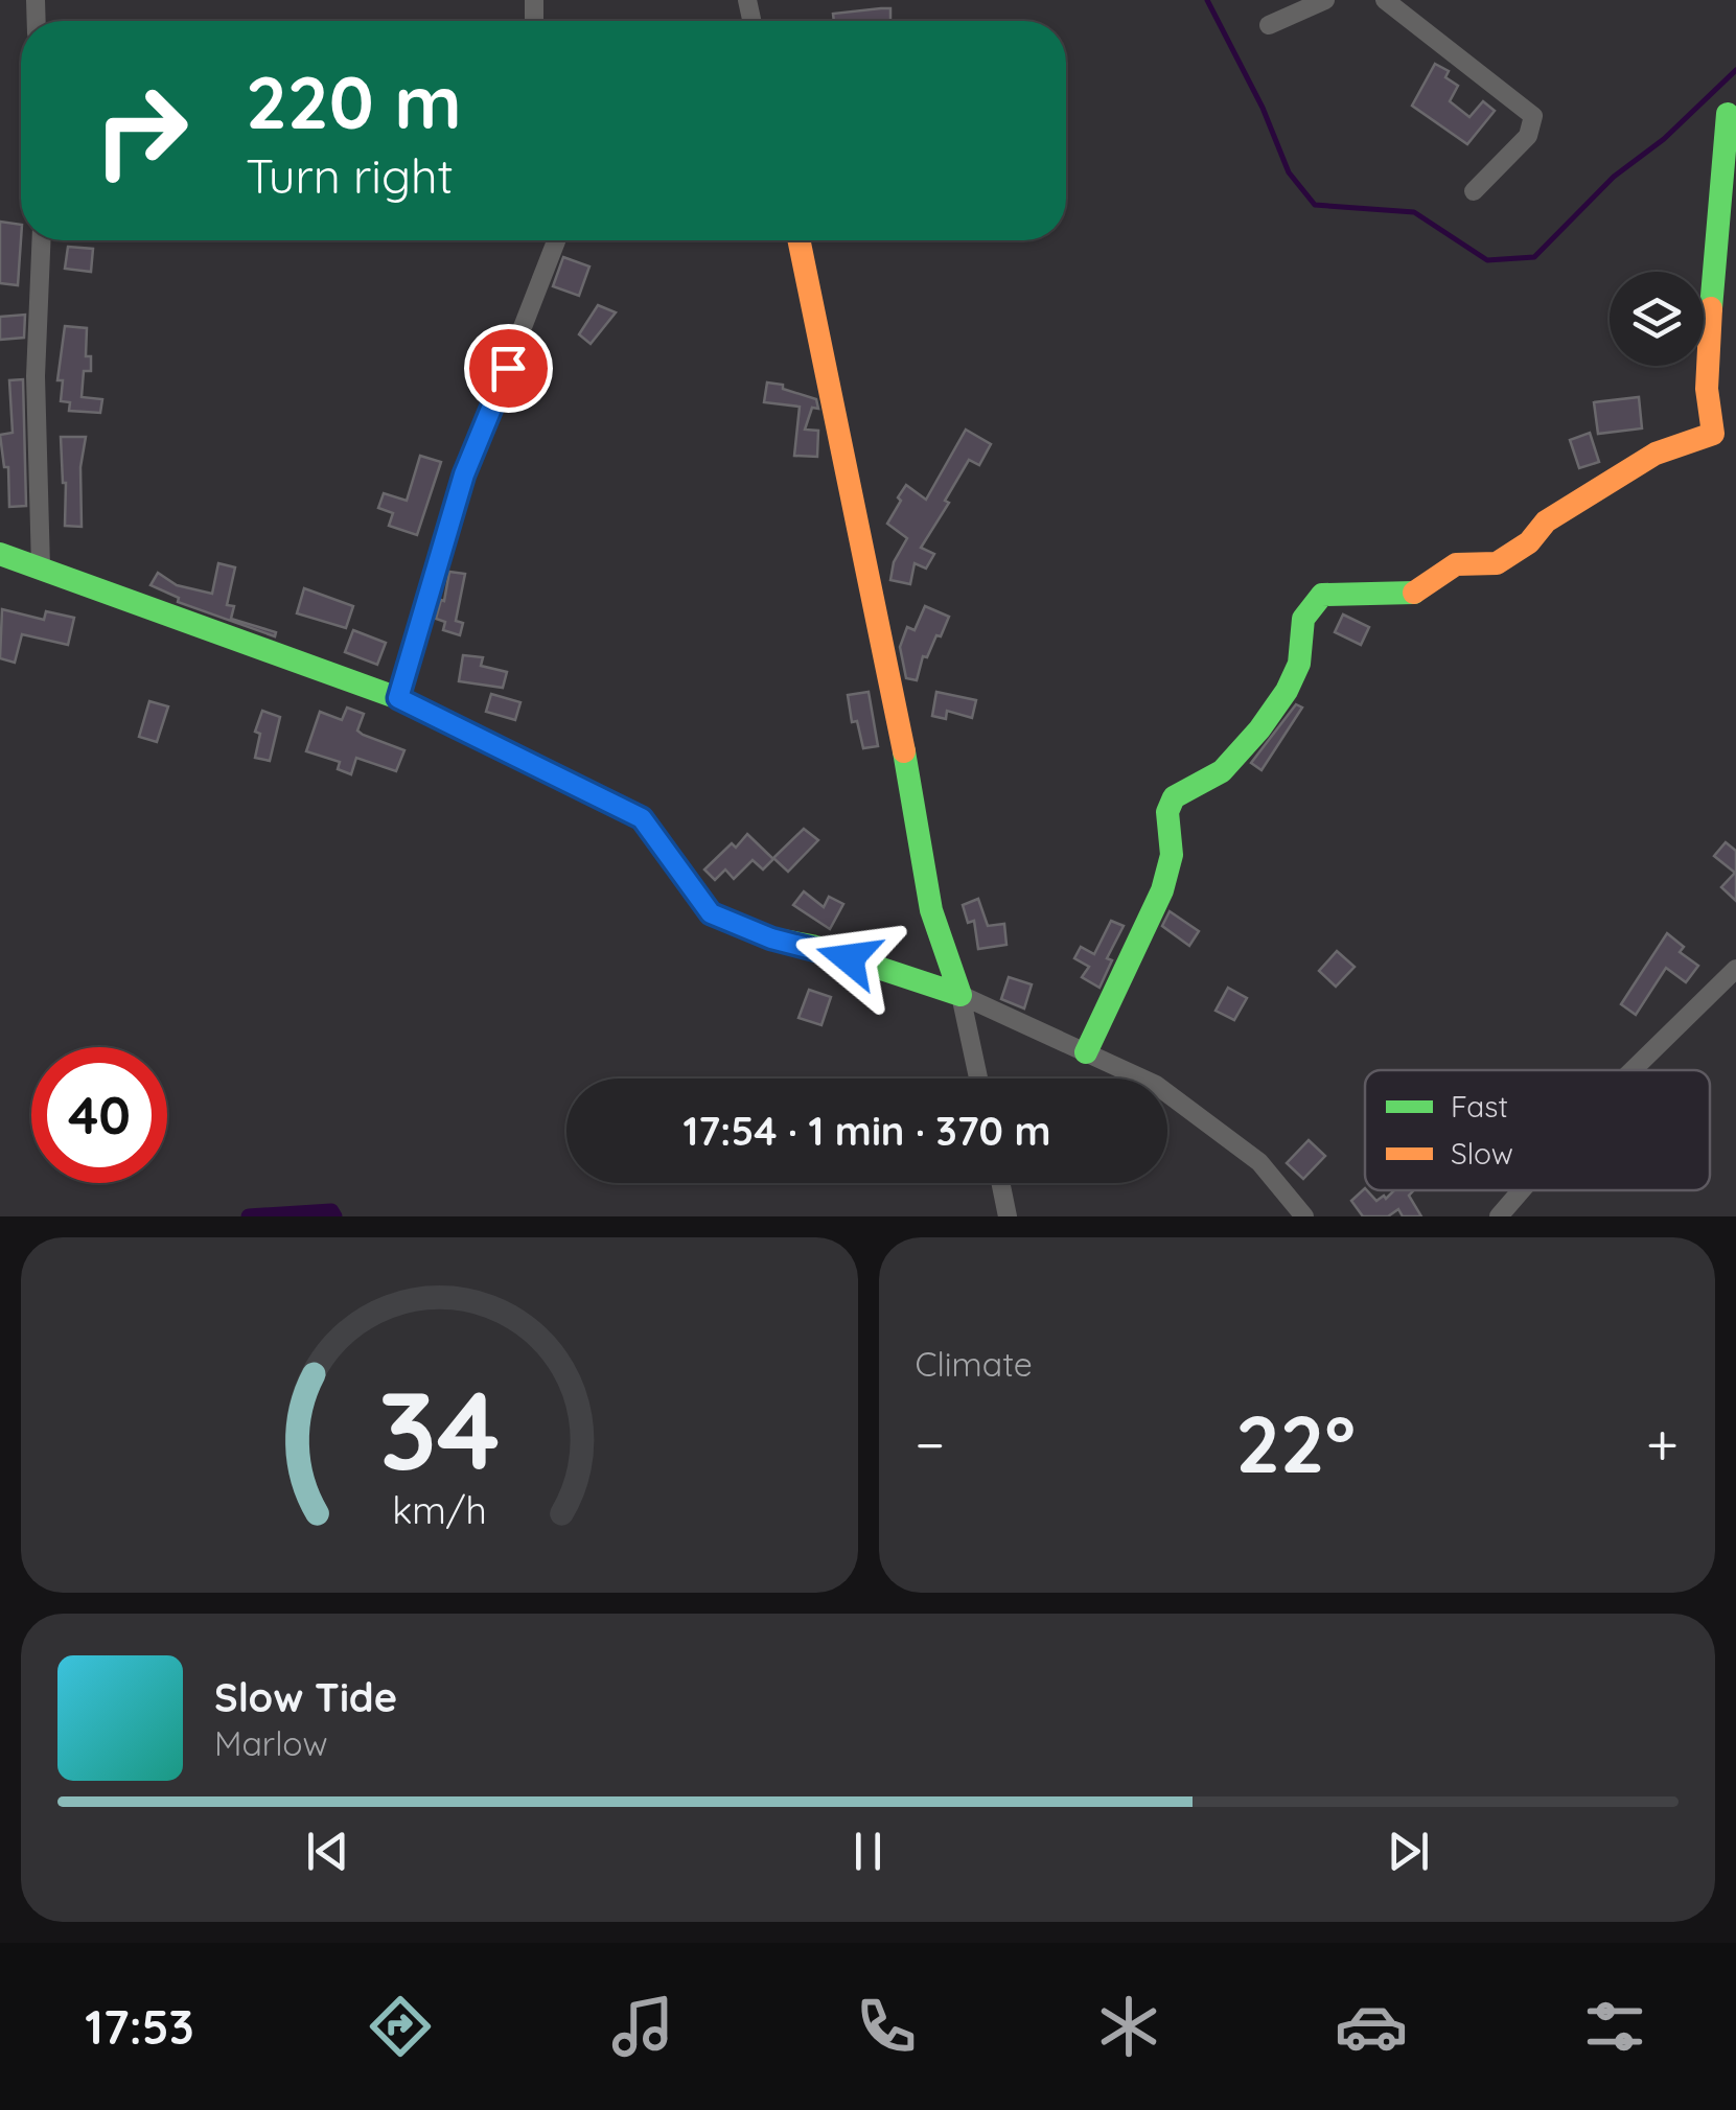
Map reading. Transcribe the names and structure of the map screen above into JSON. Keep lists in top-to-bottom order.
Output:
{
  "legend": ["Fast", "Slow"],
  "page": {
    "turn": ["220 m", "Turn right"],
    "limit": "40",
    "trip": "17:54 · 1 min · 370 m",
    "tile": "Climate",
    "heat": ["−", "22°", "+"],
    "song": ["Slow Tide", "Marlow"],
    "tabs": "17:53",
    "gauge": ["34", "km/h"]
  }
}
